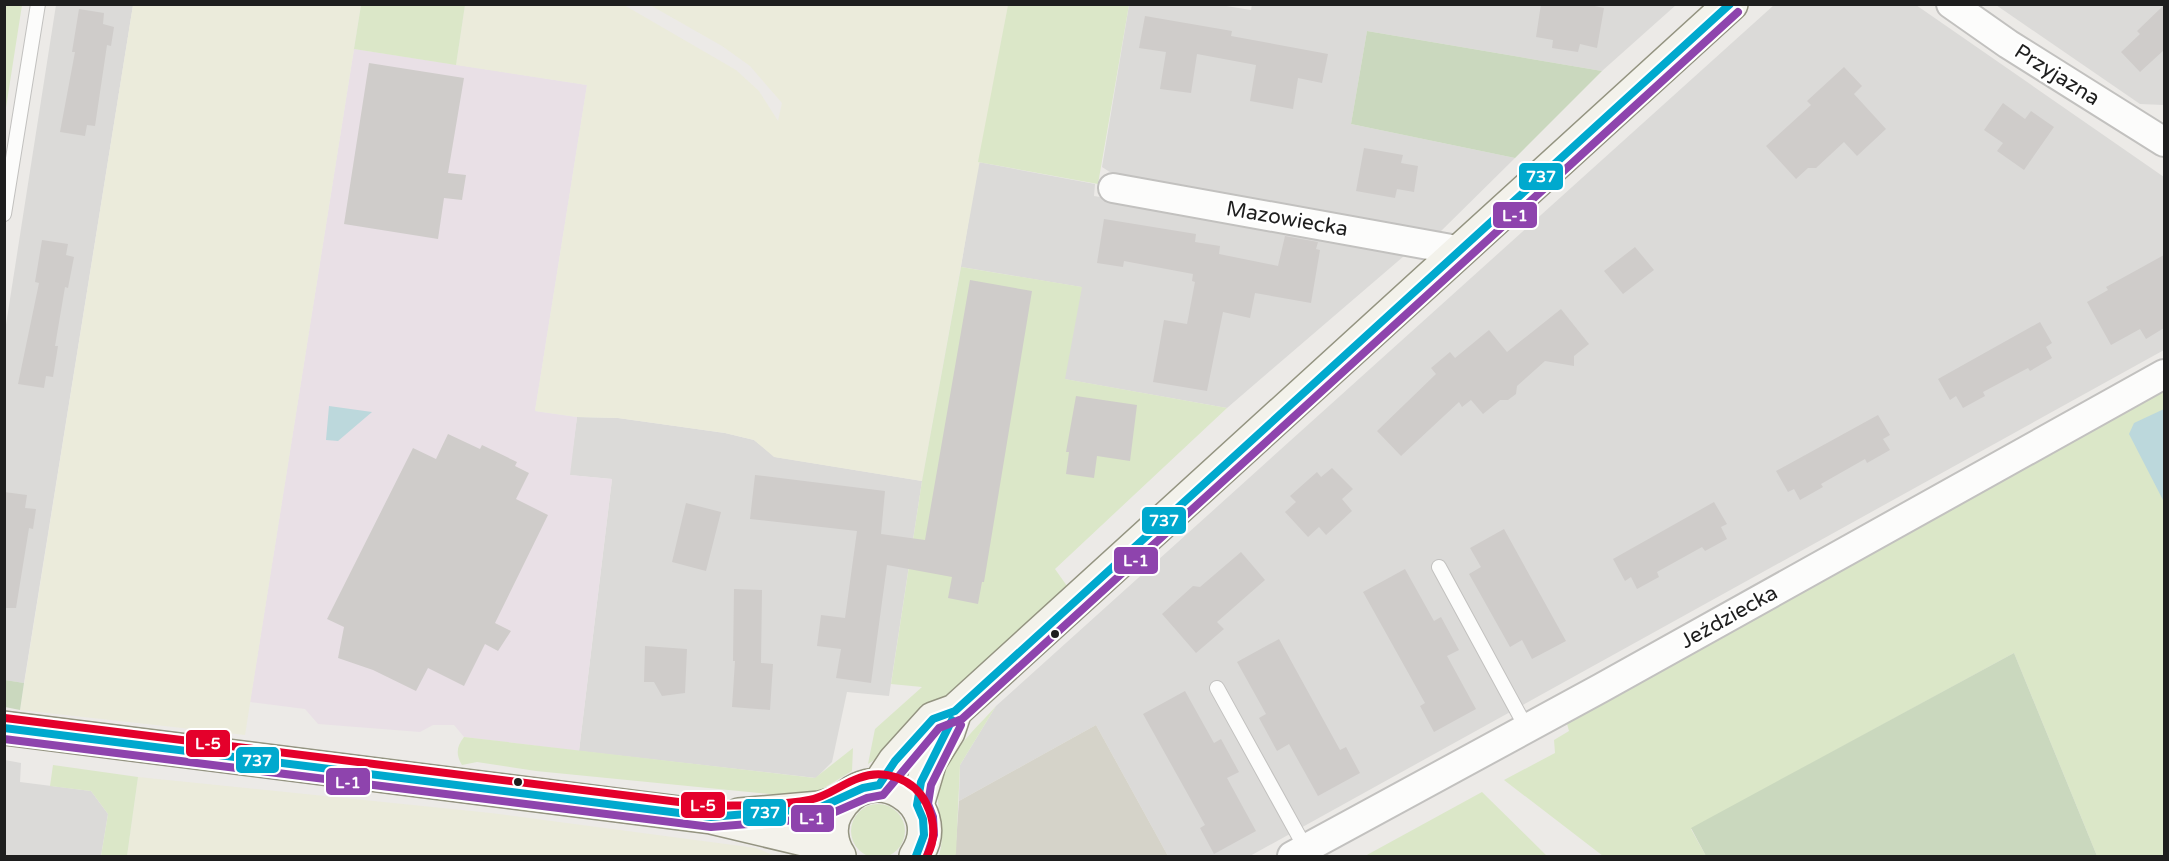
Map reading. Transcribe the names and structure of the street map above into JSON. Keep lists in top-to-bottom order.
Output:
{
  "streets": {
    "street": ["Przyjazna", "Mazowiecka", "Jeździecka"]
  },
  "lines": ["transit line 737", "transit line L-1", "transit line L-5"]
}
